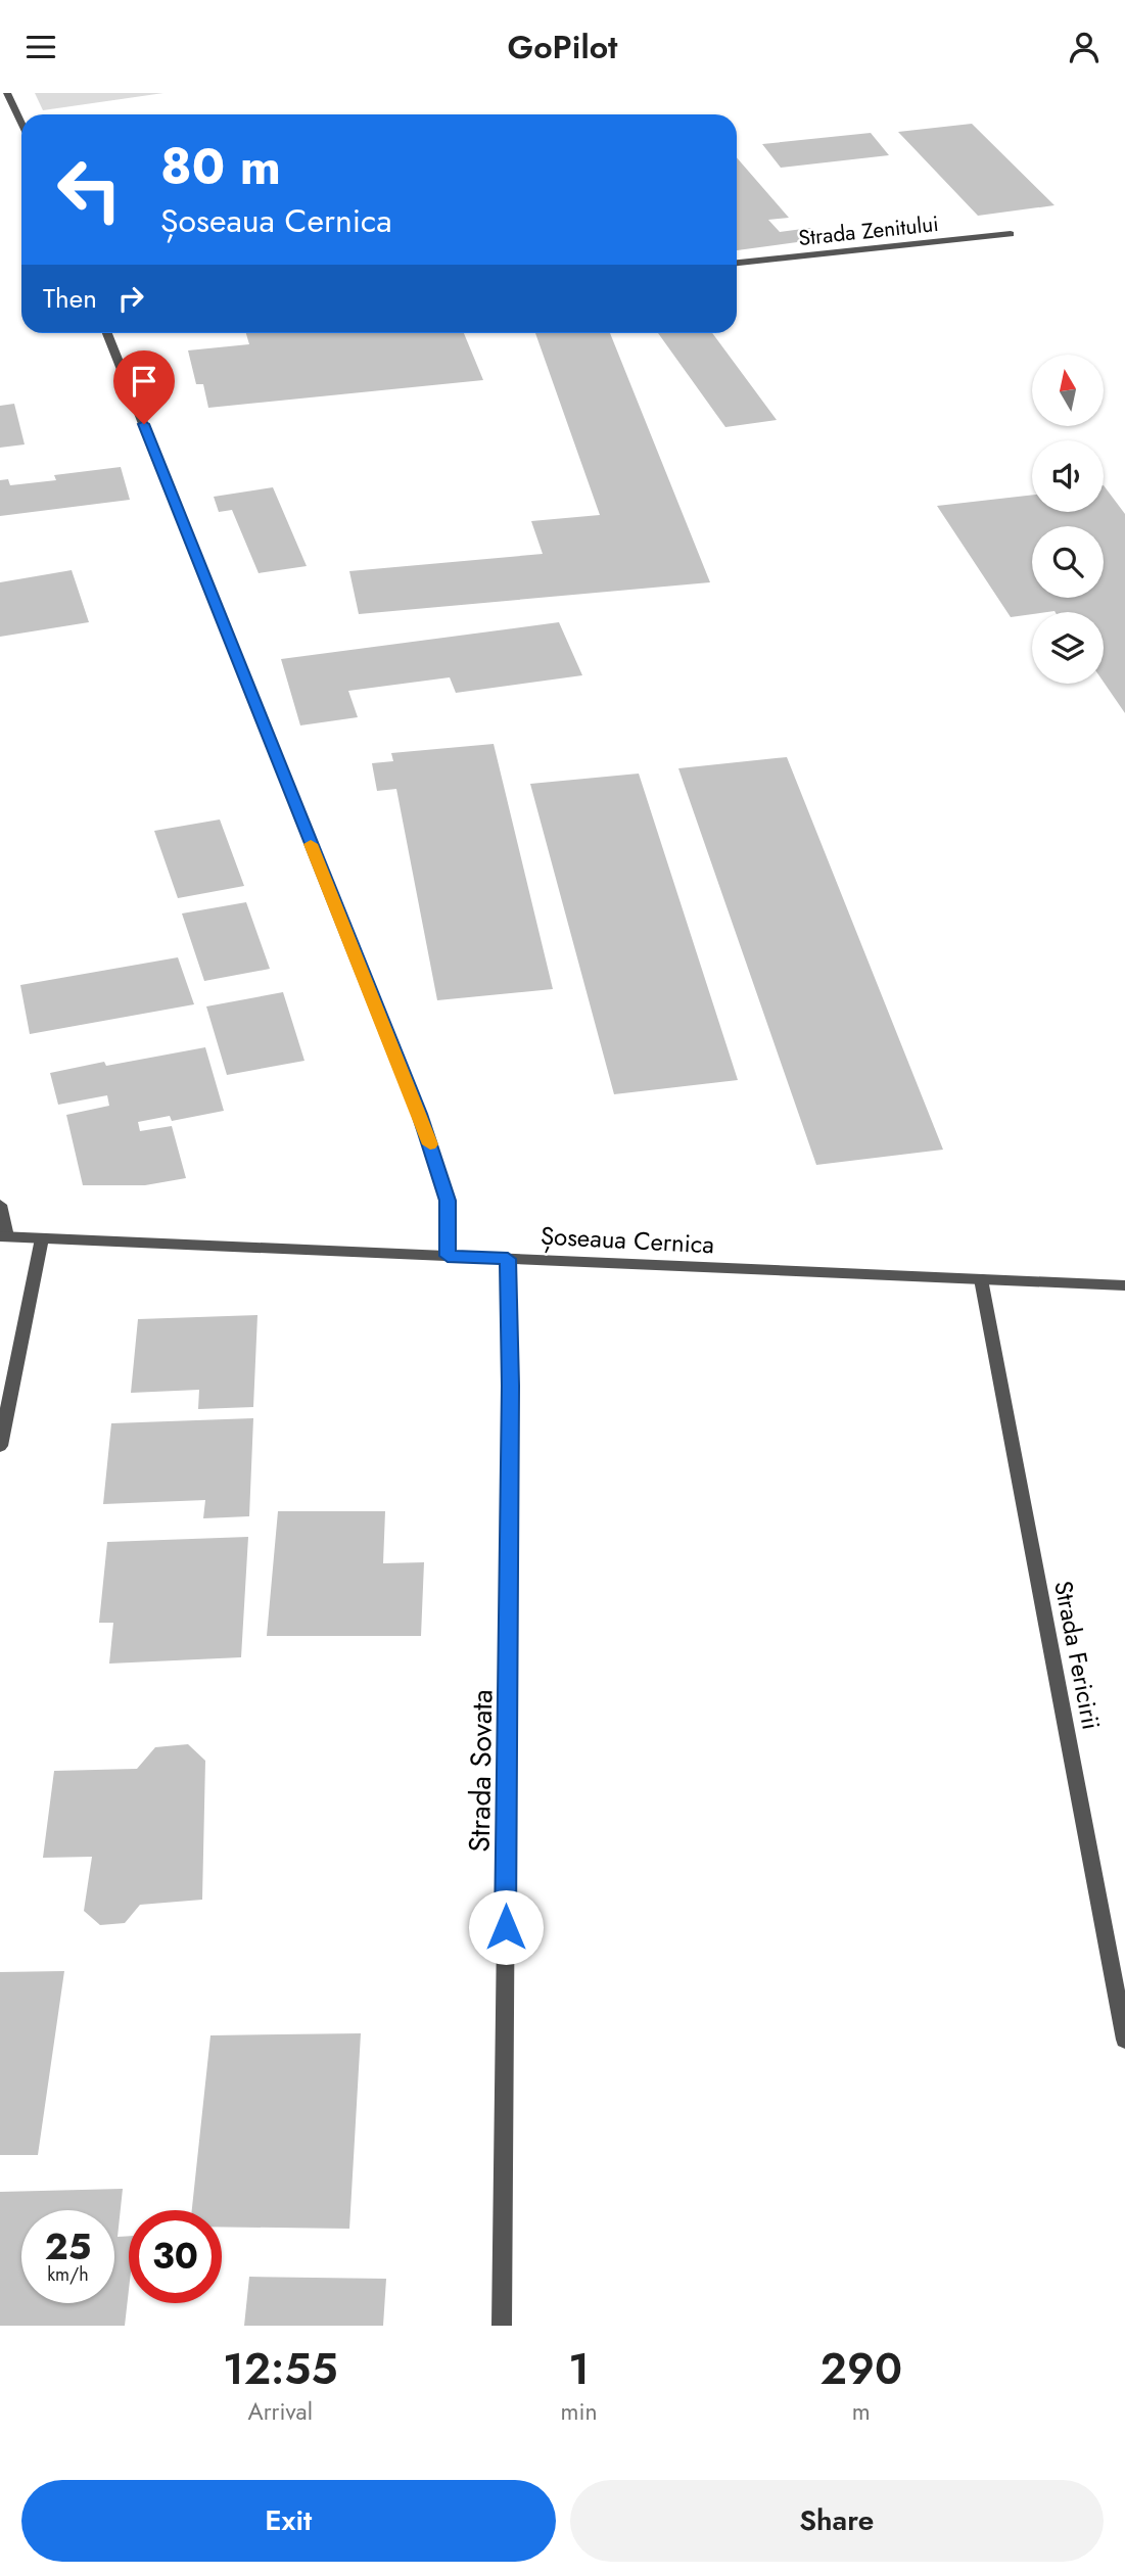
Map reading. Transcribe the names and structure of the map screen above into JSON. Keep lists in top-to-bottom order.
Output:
{
  "streets": {
    "street": [
      "Strada Zenitului",
      "Șoseaua Cernica",
      "Strada Fericirii",
      "Strada Sovata"
    ]
  },
  "crossings": [
    ["Șoseaua Cernica", "Strada Fericirii"],
    ["Șoseaua Cernica", "Strada Sovata"]
  ],
  "north": "top",
  "page": {
    "header": "GoPilot",
    "turn": ["80 m", "Șoseaua Cernica"],
    "then": "Then",
    "speed": "25 km/h",
    "limit": "30",
    "eta": [
      "12:55",
      "Arrival",
      "1",
      "min",
      "290",
      "m"
    ],
    "buttons": ["Exit", "Share"]
  }
}
